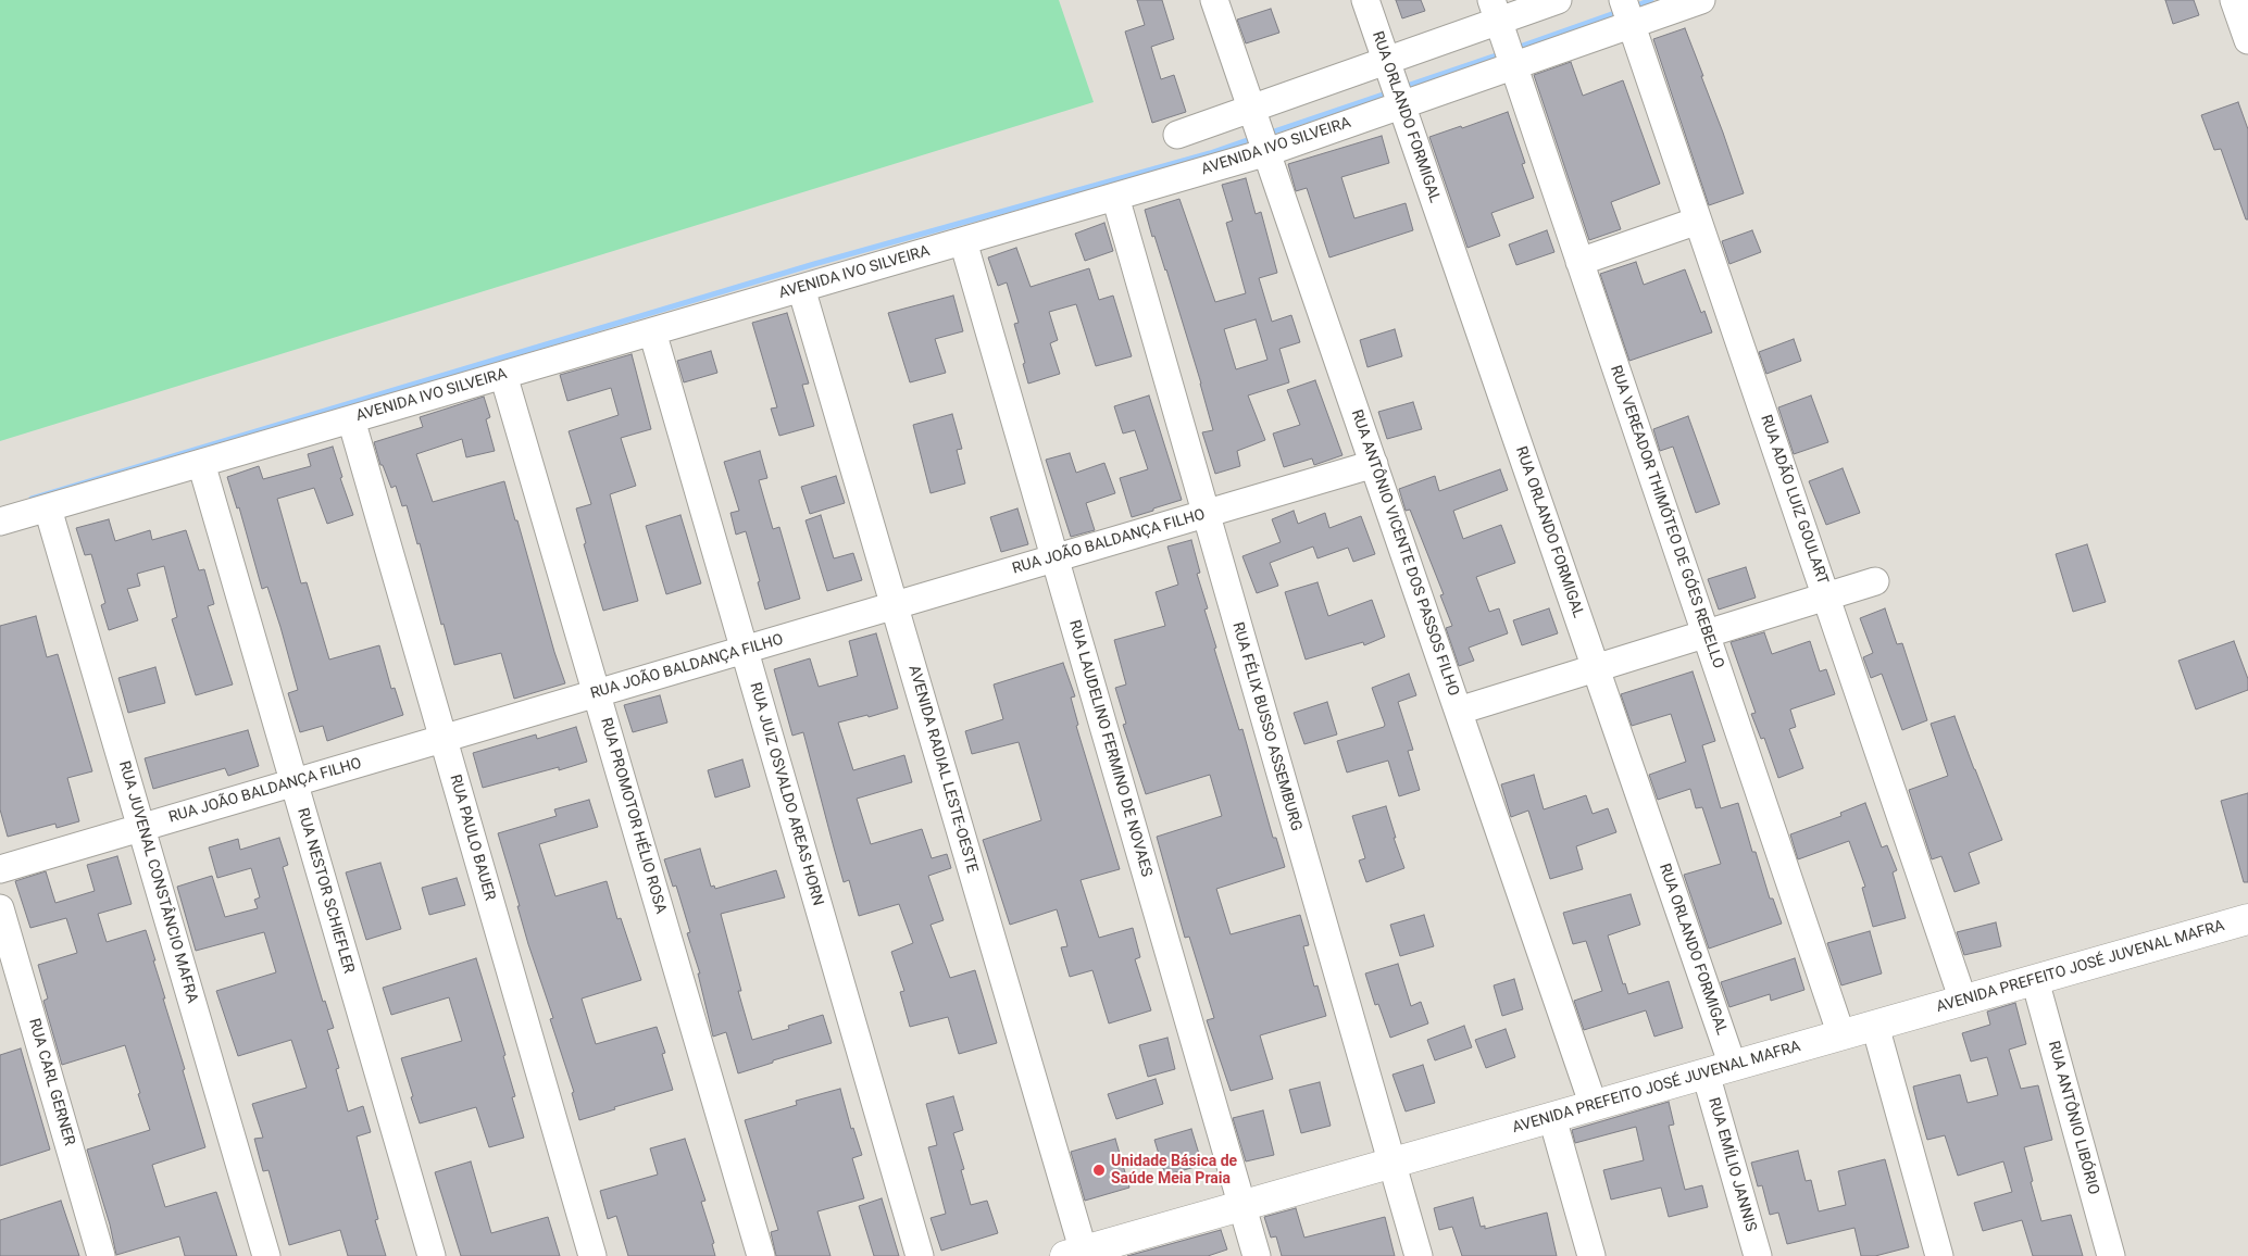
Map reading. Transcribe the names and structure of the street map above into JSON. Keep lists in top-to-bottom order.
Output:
{
  "streets": {
    "main road": ["AVENIDA PREFEITO JOSÉ JUVENAL MAFRA"],
    "street": [
      "RUA ORLANDO FORMIGAL",
      "AVENIDA IVO SILVEIRA",
      "RUA ADÃO LUIZ GOULART",
      "RUA VEREADOR THIMÓTEO DE GÓES REBELLO",
      "RUA JOÃO BALDANÇA FILHO",
      "RUA ANTÔNIO VICENTE DOS PASSOS FILHO",
      "RUA FÉLIX BUSSO ASSEMBURG",
      "RUA LAUDELINO FERMINO DE NOVAES",
      "AVENIDA RADIAL LESTE-OESTE",
      "RUA JUIZ OSVALDO AREAS HORN",
      "RUA PROMOTOR HÉLIO ROSA",
      "RUA PAULO BAUER",
      "RUA JUVENAL CONSTÂNCIO MAFRA",
      "RUA NESTOR SCHIEFLER",
      "RUA CARL GERNER",
      "RUA ANTÔNIO LIBÓRIO",
      "RUA EMÍLIO JANNIS"
    ]
  },
  "crossings": [
    ["RUA ORLANDO FORMIGAL", "AVENIDA IVO SILVEIRA"],
    ["RUA ORLANDO FORMIGAL", "AVENIDA PREFEITO JOSÉ JUVENAL MAFRA"],
    ["RUA ORLANDO FORMIGAL", "RUA EMÍLIO JANNIS"],
    ["AVENIDA IVO SILVEIRA", "RUA ADÃO LUIZ GOULART"],
    ["AVENIDA IVO SILVEIRA", "RUA VEREADOR THIMÓTEO DE GÓES REBELLO"],
    ["AVENIDA IVO SILVEIRA", "RUA ANTÔNIO VICENTE DOS PASSOS FILHO"],
    ["AVENIDA IVO SILVEIRA", "RUA FÉLIX BUSSO ASSEMBURG"],
    ["AVENIDA IVO SILVEIRA", "RUA LAUDELINO FERMINO DE NOVAES"],
    ["AVENIDA IVO SILVEIRA", "AVENIDA RADIAL LESTE-OESTE"],
    ["AVENIDA IVO SILVEIRA", "RUA JUIZ OSVALDO AREAS HORN"],
    ["AVENIDA IVO SILVEIRA", "RUA PROMOTOR HÉLIO ROSA"],
    ["AVENIDA IVO SILVEIRA", "RUA PAULO BAUER"],
    ["AVENIDA IVO SILVEIRA", "RUA JUVENAL CONSTÂNCIO MAFRA"],
    ["AVENIDA IVO SILVEIRA", "RUA NESTOR SCHIEFLER"],
    ["RUA ADÃO LUIZ GOULART", "AVENIDA PREFEITO JOSÉ JUVENAL MAFRA"],
    ["RUA VEREADOR THIMÓTEO DE GÓES REBELLO", "AVENIDA PREFEITO JOSÉ JUVENAL MAFRA"],
    ["RUA JOÃO BALDANÇA FILHO", "RUA ANTÔNIO VICENTE DOS PASSOS FILHO"],
    ["RUA JOÃO BALDANÇA FILHO", "RUA FÉLIX BUSSO ASSEMBURG"],
    ["RUA JOÃO BALDANÇA FILHO", "RUA LAUDELINO FERMINO DE NOVAES"],
    ["RUA JOÃO BALDANÇA FILHO", "AVENIDA RADIAL LESTE-OESTE"],
    ["RUA JOÃO BALDANÇA FILHO", "RUA JUIZ OSVALDO AREAS HORN"],
    ["RUA JOÃO BALDANÇA FILHO", "RUA PROMOTOR HÉLIO ROSA"],
    ["RUA JOÃO BALDANÇA FILHO", "RUA PAULO BAUER"],
    ["RUA JOÃO BALDANÇA FILHO", "RUA JUVENAL CONSTÂNCIO MAFRA"],
    ["RUA JOÃO BALDANÇA FILHO", "RUA NESTOR SCHIEFLER"],
    ["RUA ANTÔNIO VICENTE DOS PASSOS FILHO", "AVENIDA PREFEITO JOSÉ JUVENAL MAFRA"],
    ["RUA FÉLIX BUSSO ASSEMBURG", "AVENIDA PREFEITO JOSÉ JUVENAL MAFRA"],
    ["RUA LAUDELINO FERMINO DE NOVAES", "AVENIDA PREFEITO JOSÉ JUVENAL MAFRA"],
    ["AVENIDA RADIAL LESTE-OESTE", "AVENIDA PREFEITO JOSÉ JUVENAL MAFRA"],
    ["AVENIDA PREFEITO JOSÉ JUVENAL MAFRA", "RUA ANTÔNIO LIBÓRIO"],
    ["AVENIDA PREFEITO JOSÉ JUVENAL MAFRA", "RUA EMÍLIO JANNIS"]
  ],
  "places": ["Unidade Básica de Saúde Meia Praia"]
}
